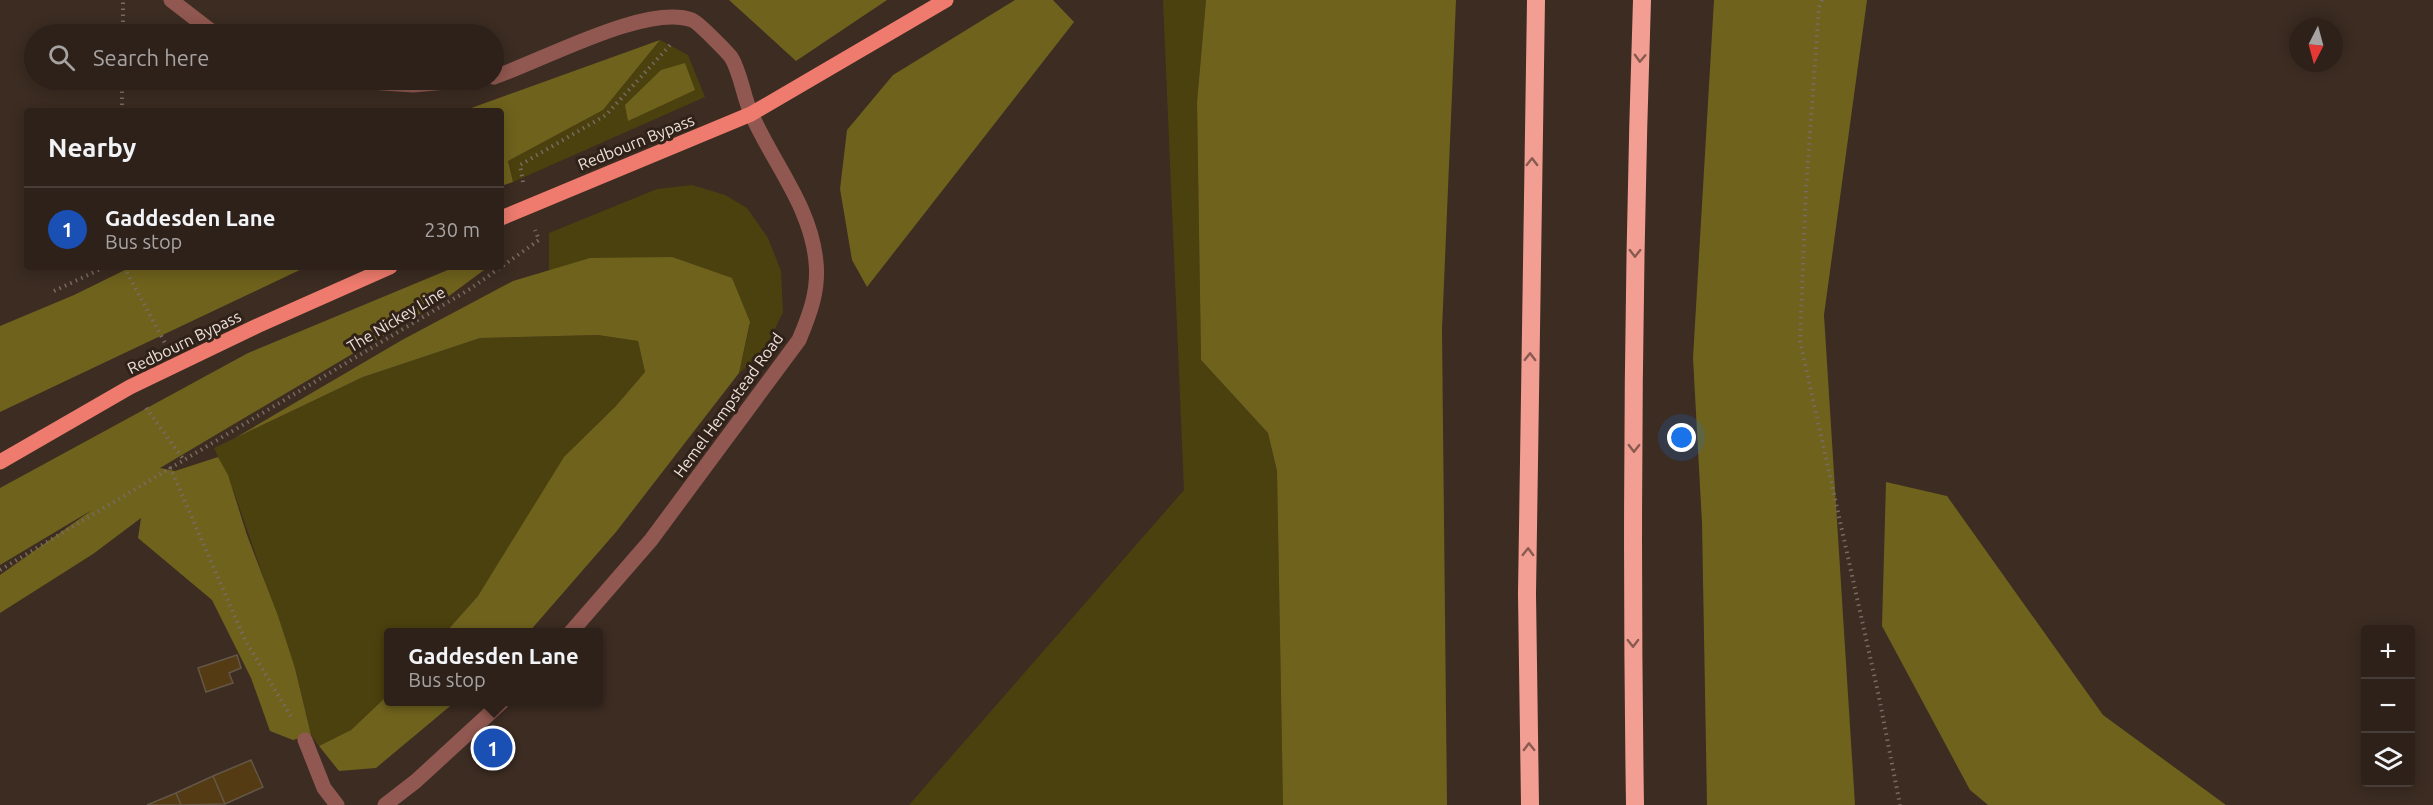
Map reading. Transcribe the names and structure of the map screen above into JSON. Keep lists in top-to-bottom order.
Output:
{
  "streets": {
    "main road": ["Redbourn Bypass"],
    "street": ["Hemel Hempstead Road"],
    "path": ["The Nickey Line"]
  },
  "crossings": [
    ["Redbourn Bypass", "The Nickey Line"],
    ["Redbourn Bypass", "Hemel Hempstead Road"],
    ["The Nickey Line", "Hemel Hempstead Road"]
  ],
  "north": "bottom",
  "page": {
    "search": "Search here",
    "heading": "Nearby",
    "list": [
      {
        "mark": "1",
        "name": "Gaddesden Lane",
        "note": "Bus stop",
        "value": "230 m"
      }
    ],
    "map_buttons": ["+", "−"],
    "popup": ["Gaddesden Lane", "Bus stop"],
    "pins": "1"
  }
}
